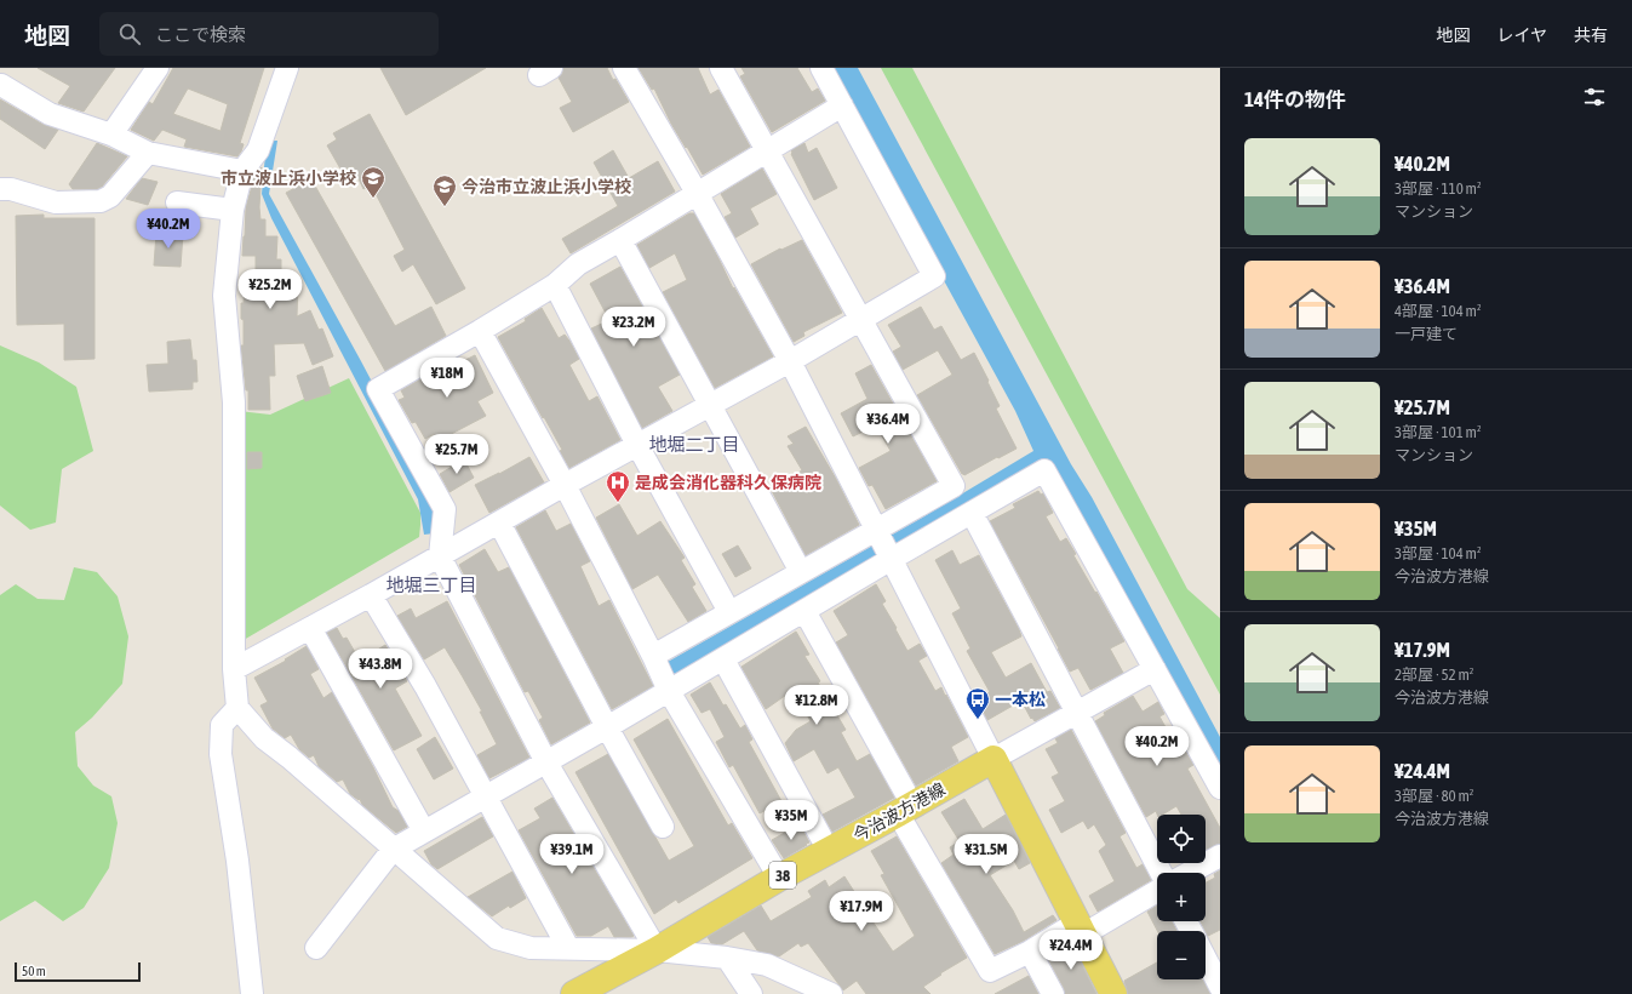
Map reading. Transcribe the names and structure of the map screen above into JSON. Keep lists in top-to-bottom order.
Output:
{
  "streets": {
    "main road": ["今治波方港線", "38"]
  },
  "districts": ["地堀二丁目", "地堀三丁目"],
  "places": {
    "school or university": ["市立波止浜小学校", "今治市立波止浜小学校"],
    "hospital": ["是成会消化器科久保病院"],
    "bus stop": ["一本松"]
  },
  "scale_bar": "50 m",
  "page": {
    "header": "地図",
    "search": "ここで検索",
    "nav": ["地図", "レイヤ", "共有"],
    "heading": "14件の物件",
    "list": [
      {
        "name": "¥40.2M",
        "note": "3部屋 · 110 m² · マンション"
      },
      {
        "name": "¥36.4M",
        "note": "4部屋 · 104 m² · 一戸建て"
      },
      {
        "name": "¥25.7M",
        "note": "3部屋 · 101 m² · マンション"
      },
      {
        "name": "¥35M",
        "note": "3部屋 · 104 m² · 今治波方港線"
      },
      {
        "name": "¥17.9M",
        "note": "2部屋 · 52 m² · 今治波方港線"
      },
      {
        "name": "¥24.4M",
        "note": "3部屋 · 80 m² · 今治波方港線"
      }
    ],
    "price": [
      "¥40.2M",
      "¥25.2M",
      "¥23.2M",
      "¥18M",
      "¥36.4M",
      "¥25.7M",
      "¥43.8M",
      "¥12.8M",
      "¥40.2M",
      "¥35M",
      "¥39.1M",
      "¥31.5M",
      "¥17.9M",
      "¥24.4M"
    ],
    "map_buttons": ["+", "−"],
    "scale": "50 m"
  }
}
